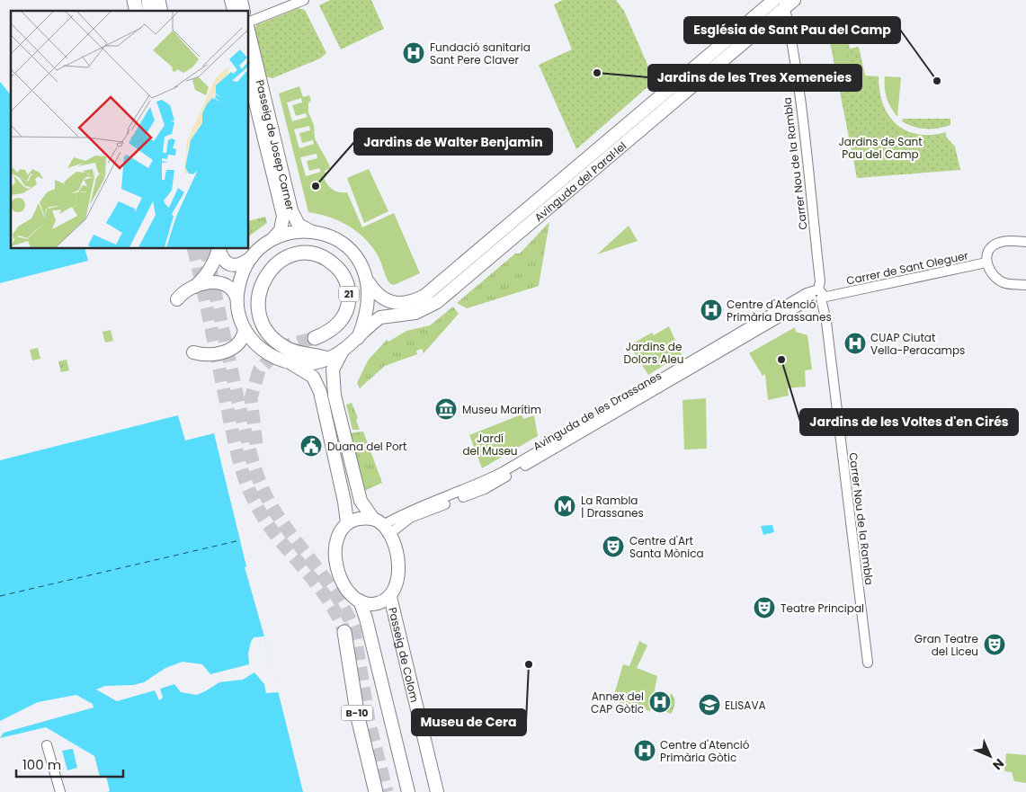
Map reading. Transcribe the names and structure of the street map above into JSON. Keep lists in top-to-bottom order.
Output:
{
  "streets": {
    "highway": ["21", "B-10"],
    "main road": ["Passeig de Josep Carner", "Avinguda del Paral·lel", "Passeig de Colom"],
    "street": ["Carrer Nou de la Rambla", "Carrer de Sant Oleguer", "Avinguda de les Drassanes"]
  },
  "crossings": [
    ["Passeig de Josep Carner", "Avinguda del Paral·lel"],
    ["Passeig de Josep Carner", "21"],
    ["Carrer Nou de la Rambla", "Avinguda del Paral·lel"],
    ["Carrer Nou de la Rambla", "Carrer de Sant Oleguer"],
    ["Carrer Nou de la Rambla", "Avinguda de les Drassanes"],
    ["Avinguda del Paral·lel", "21"],
    ["Carrer de Sant Oleguer", "Avinguda de les Drassanes"],
    ["Avinguda de les Drassanes", "Passeig de Colom"]
  ],
  "parks": ["Jardins de Sant Pau del Camp", "Jardins de Dolors Aleu", "Jardí del Museu"],
  "places": {
    "hospital": [
      "Fundació sanitaria Sant Pere Claver",
      "Centre d'Atenció Primària Drassanes",
      "CUAP Ciutat Vella-Peracamps",
      "Annex del CAP Gòtic",
      "Centre d'Atenció Primària Gòtic"
    ],
    "other": [
      "Jardins de les Tres Xemeneies",
      "Església de Sant Pau del Camp",
      "Jardins de Walter Benjamin",
      "Jardins de les Voltes d'en Cirés",
      "Museu de Cera"
    ],
    "museum": ["Museu Marítim"],
    "public building": ["Duana del Port"],
    "metro station": ["La Rambla | Drassanes"],
    "theatre": ["Centre d'Art Santa Mònica", "Teatre Principal", "Gran Teatre del Liceu"],
    "school or university": ["ELISAVA"]
  },
  "scale_bar": "100 m",
  "north": "bottom right"
}
